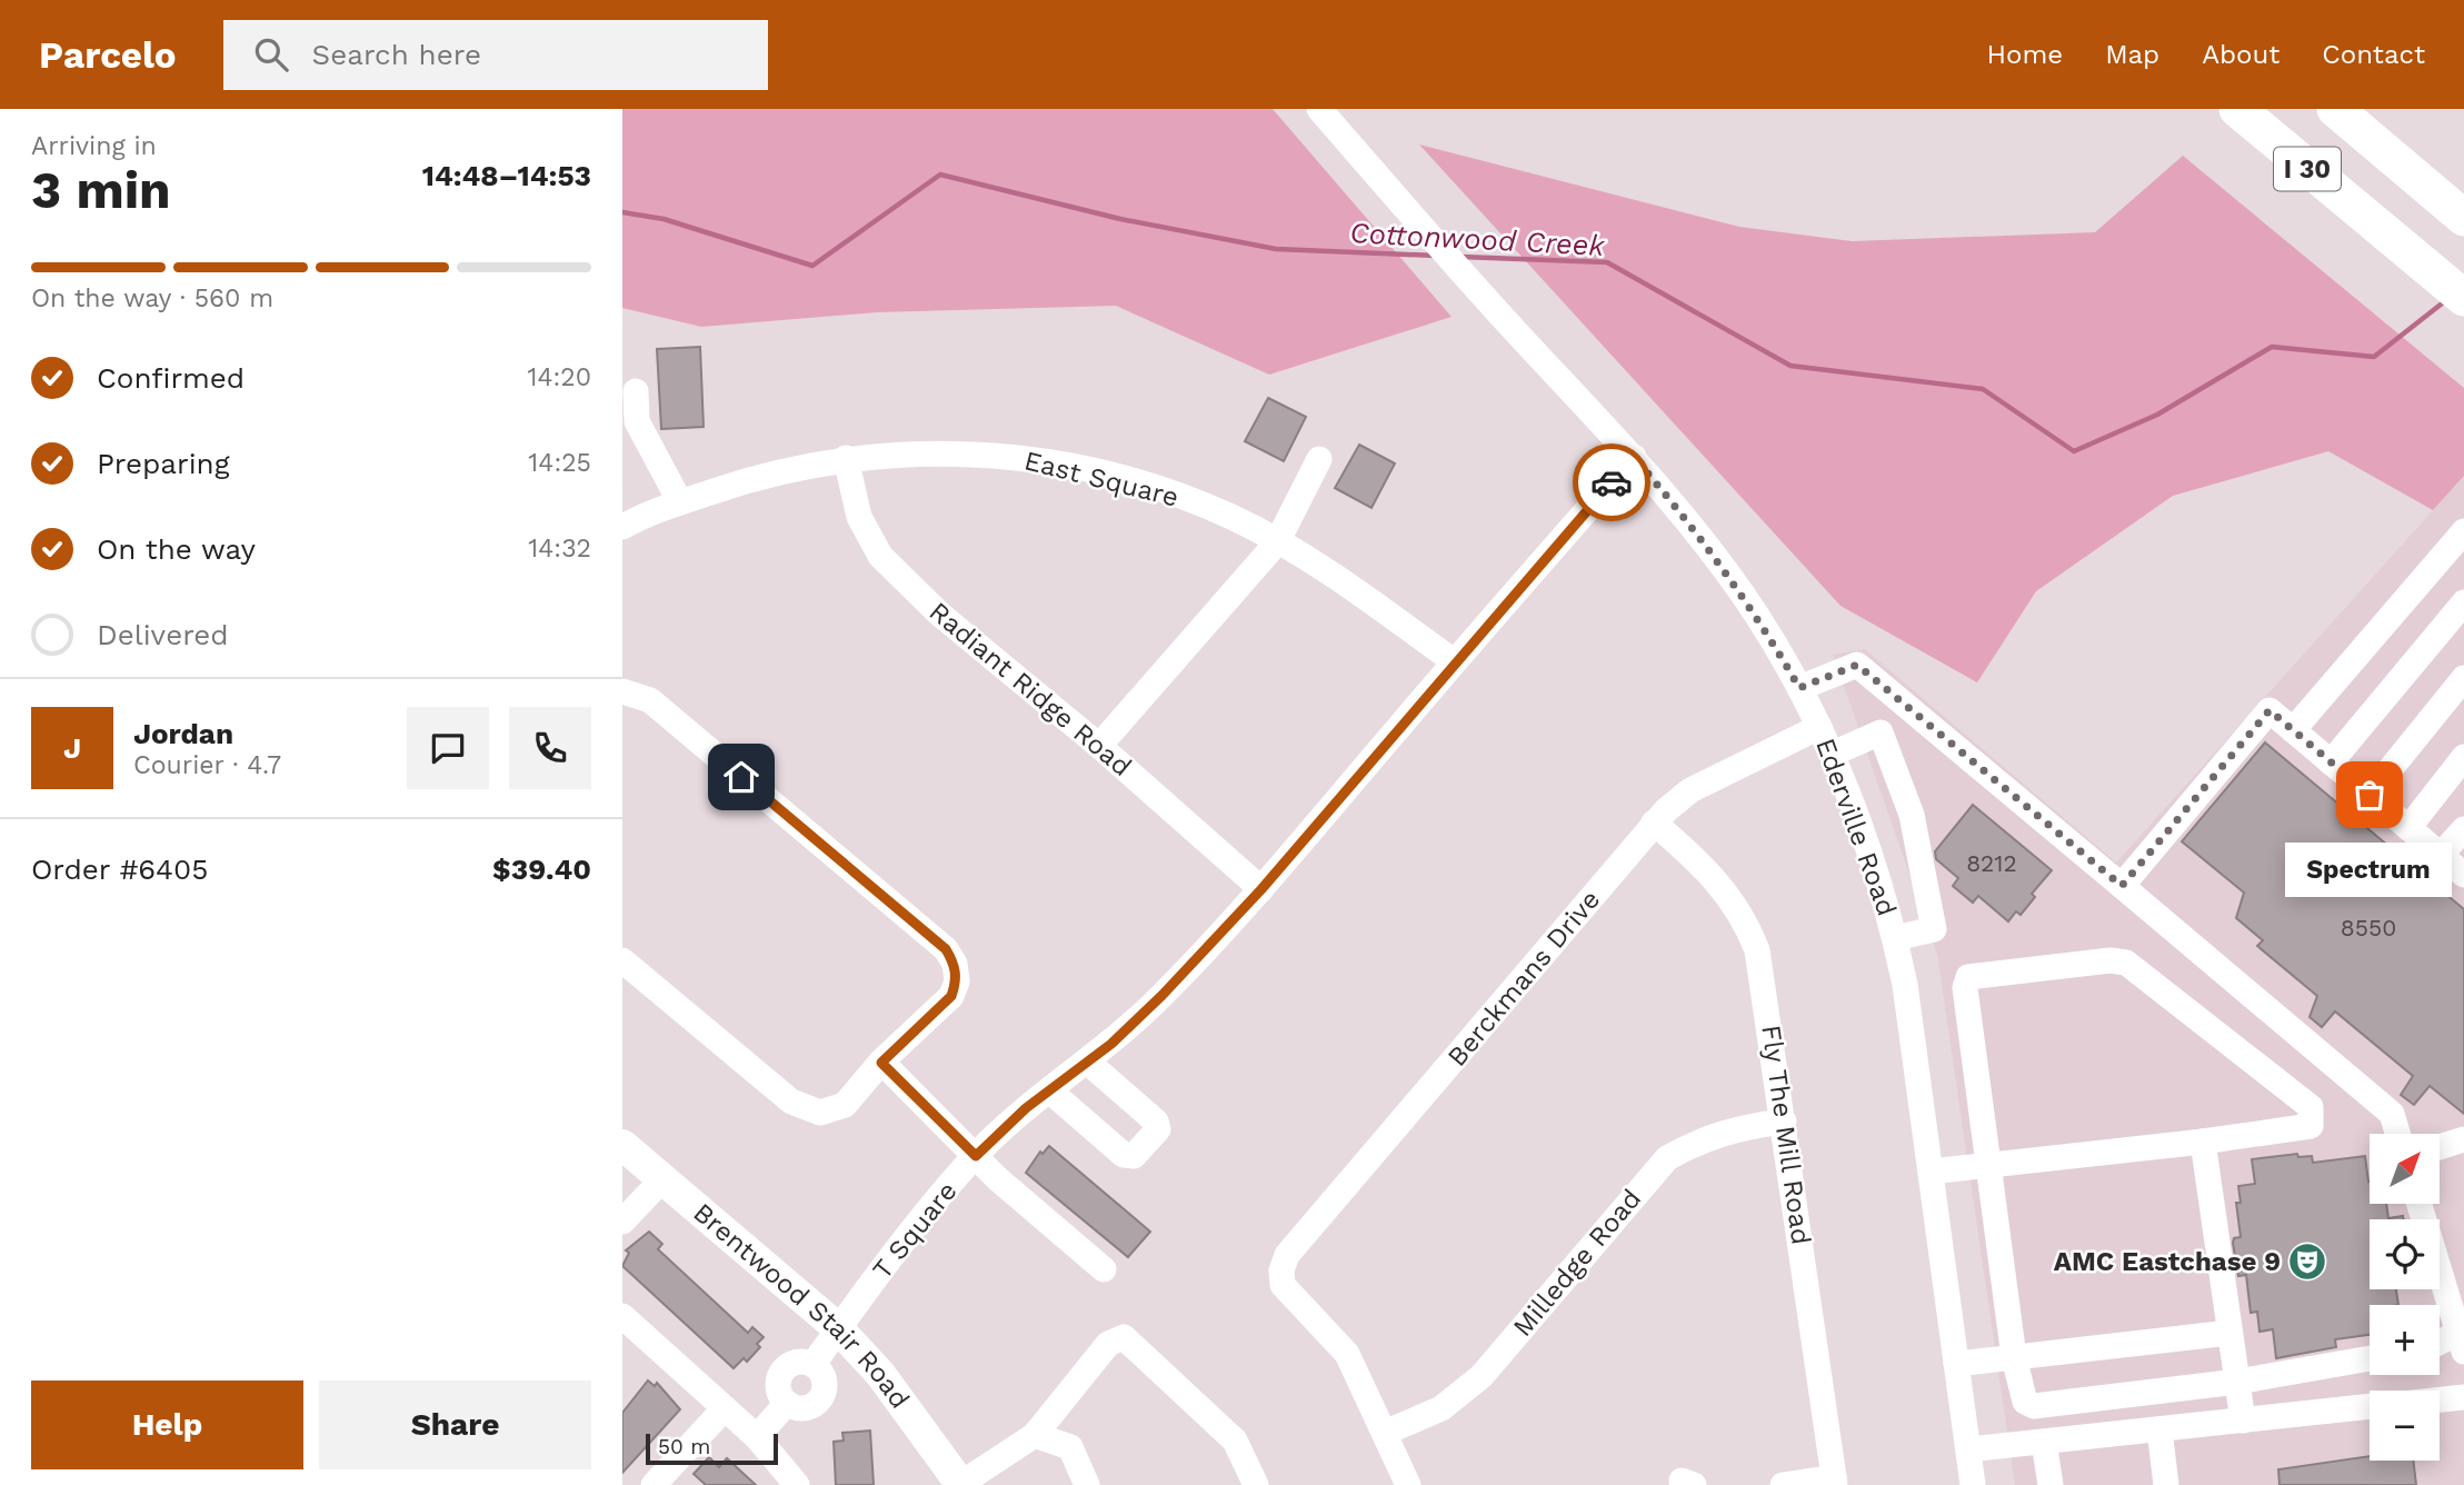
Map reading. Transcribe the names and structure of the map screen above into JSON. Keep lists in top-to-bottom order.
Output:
{
  "streets": {
    "highway": ["I 30"],
    "main road": ["Brentwood Stair Road"],
    "street": [
      "East Square",
      "Radiant Ridge Road",
      "Ederville Road",
      "Berckmans Drive",
      "Fly The Mill Road",
      "T Square",
      "Milledge Road"
    ]
  },
  "crossings": [
    ["East Square", "Radiant Ridge Road"],
    ["East Square", "T Square"],
    ["Radiant Ridge Road", "T Square"],
    ["Ederville Road", "Berckmans Drive"],
    ["Ederville Road", "T Square"],
    ["Berckmans Drive", "Fly The Mill Road"],
    ["Berckmans Drive", "Milledge Road"],
    ["Fly The Mill Road", "Milledge Road"],
    ["T Square", "Brentwood Stair Road"]
  ],
  "water": ["Cottonwood Creek"],
  "places": {
    "other": ["Spectrum"],
    "theatre": ["AMC Eastchase 9"]
  },
  "house_numbers": ["8212", "8550"],
  "scale_bar": "50 m",
  "north": "top right",
  "page": {
    "header": "Parcelo",
    "search": "Search here",
    "nav": [
      "Home",
      "Map",
      "About",
      "Contact"
    ],
    "heading": ["3 min", "Arriving in", "14:48–14:53"],
    "panel": [
      "Jordan",
      "Courier · 4.7",
      "Order #6405",
      "$39.40"
    ],
    "bar": "On the way · 560 m",
    "list": [
      ["Confirmed", "14:20"],
      ["Preparing", "14:25"],
      ["On the way", "14:32"],
      "Delivered"
    ],
    "round": "J",
    "bubble": "Spectrum",
    "map_buttons": ["+", "−"],
    "buttons": ["Help", "Share"],
    "scale": "50 m"
  }
}
